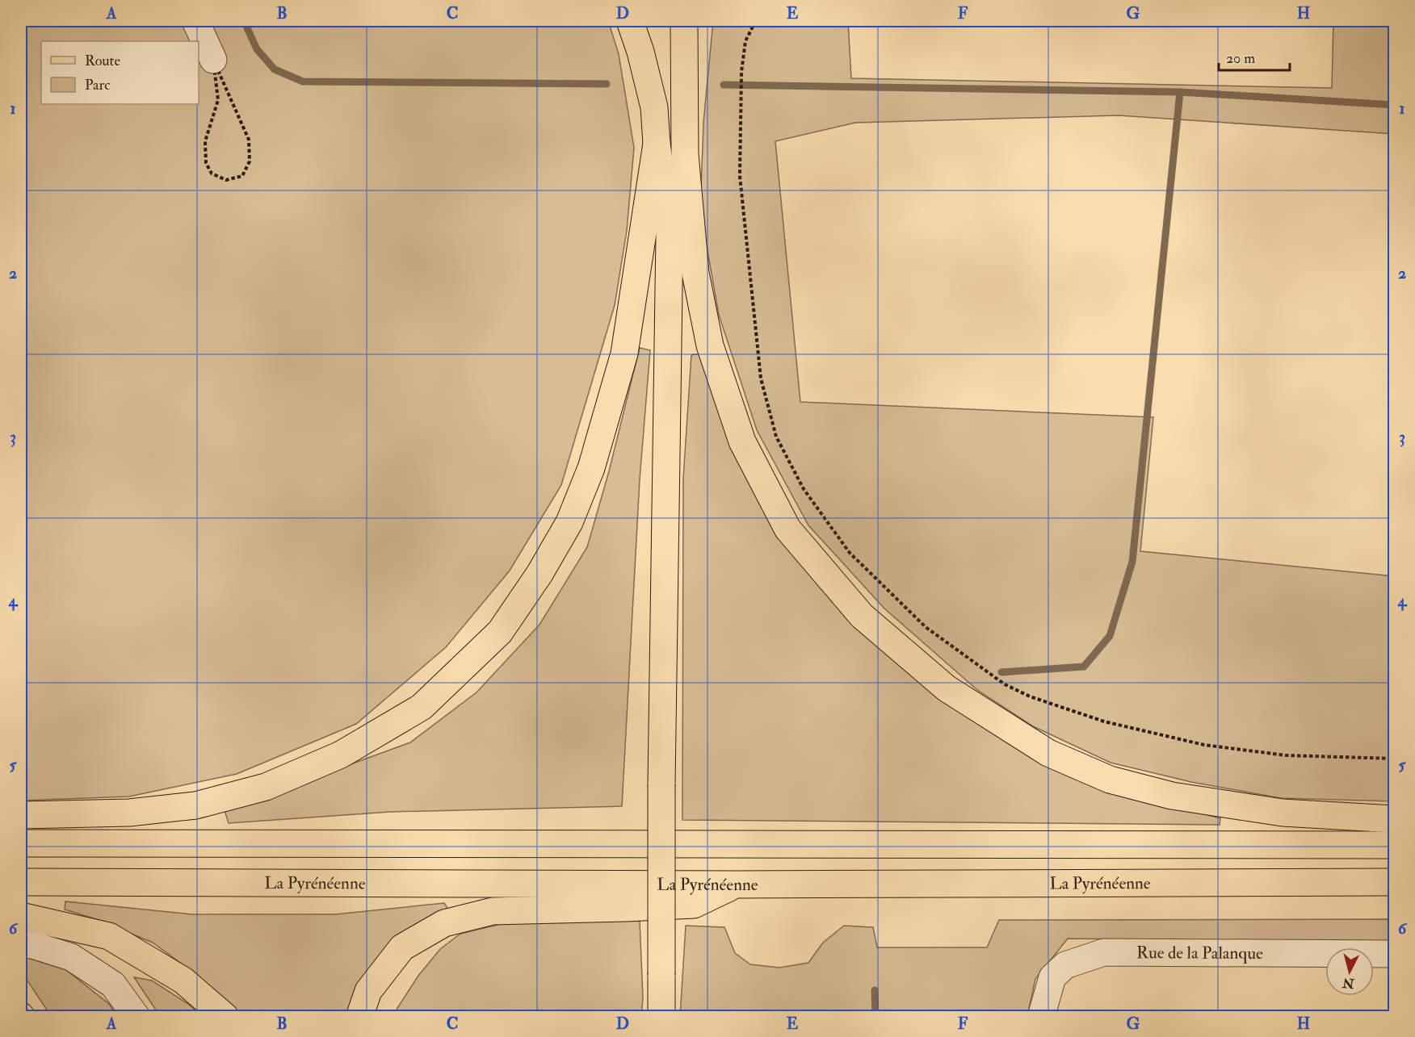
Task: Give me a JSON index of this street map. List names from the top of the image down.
{
  "streets": {
    "highway": ["La Pyrénéenne"],
    "street": ["Rue de la Palanque"]
  },
  "legend": ["Route", "Parc"],
  "scale_bar": "20 m",
  "north": "bottom",
  "grid": {
    "columns": [
      "A",
      "B",
      "C",
      "D",
      "E",
      "F",
      "G",
      "H"
    ],
    "rows": [
      "1",
      "2",
      "3",
      "4",
      "5",
      "6"
    ]
  }
}
